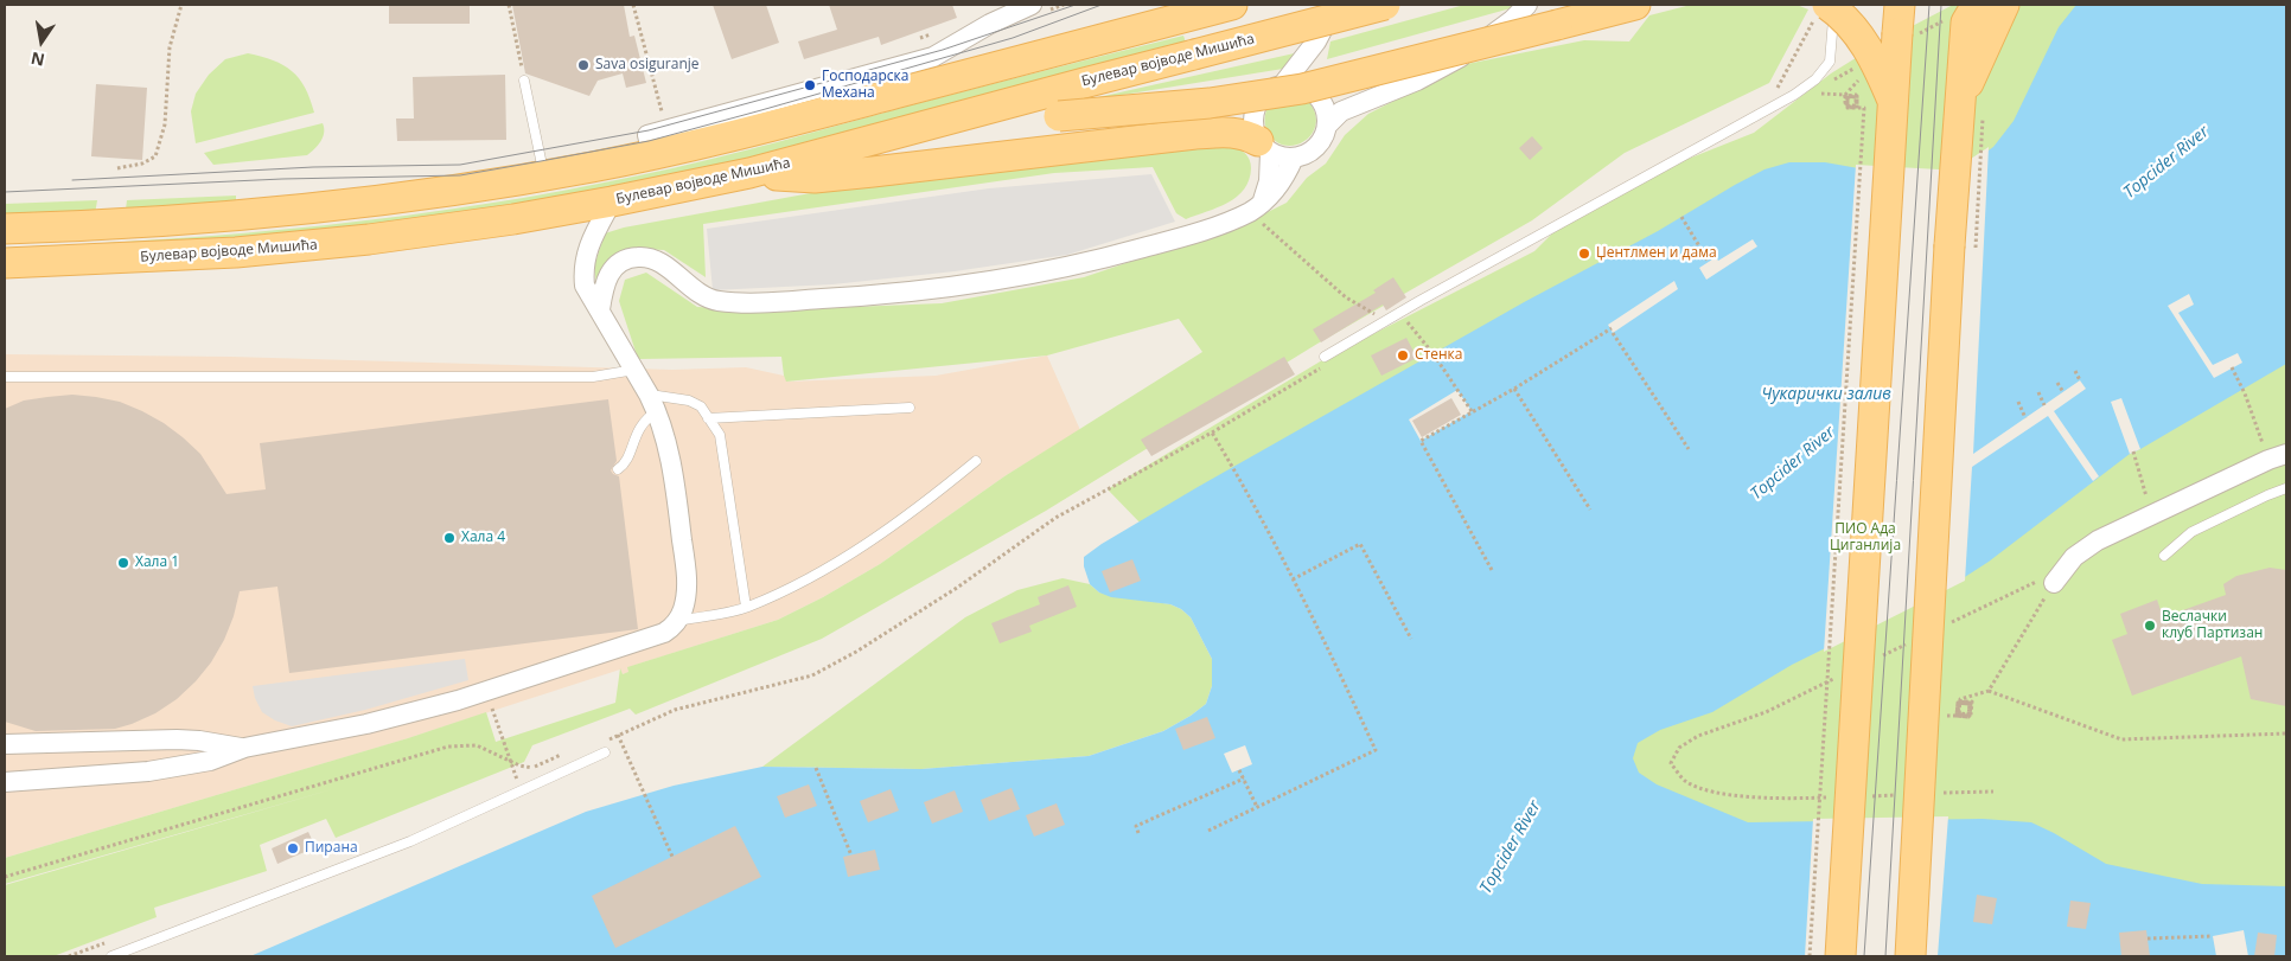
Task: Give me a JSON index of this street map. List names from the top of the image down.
{
  "streets": {
    "main road": ["Булевар војводе Мишића"]
  },
  "water": ["Topcider River", "Чукарички залив"],
  "parks": ["ПИО Ада Циганлија"],
  "places": [
    "Sava osiguranje",
    "Господарска Механа",
    "Џентлмен и дама",
    "Стенка",
    "Хала 4",
    "Хала 1",
    "Веслачки клуб Партизан",
    "Пирана"
  ],
  "north": "bottom"
}
